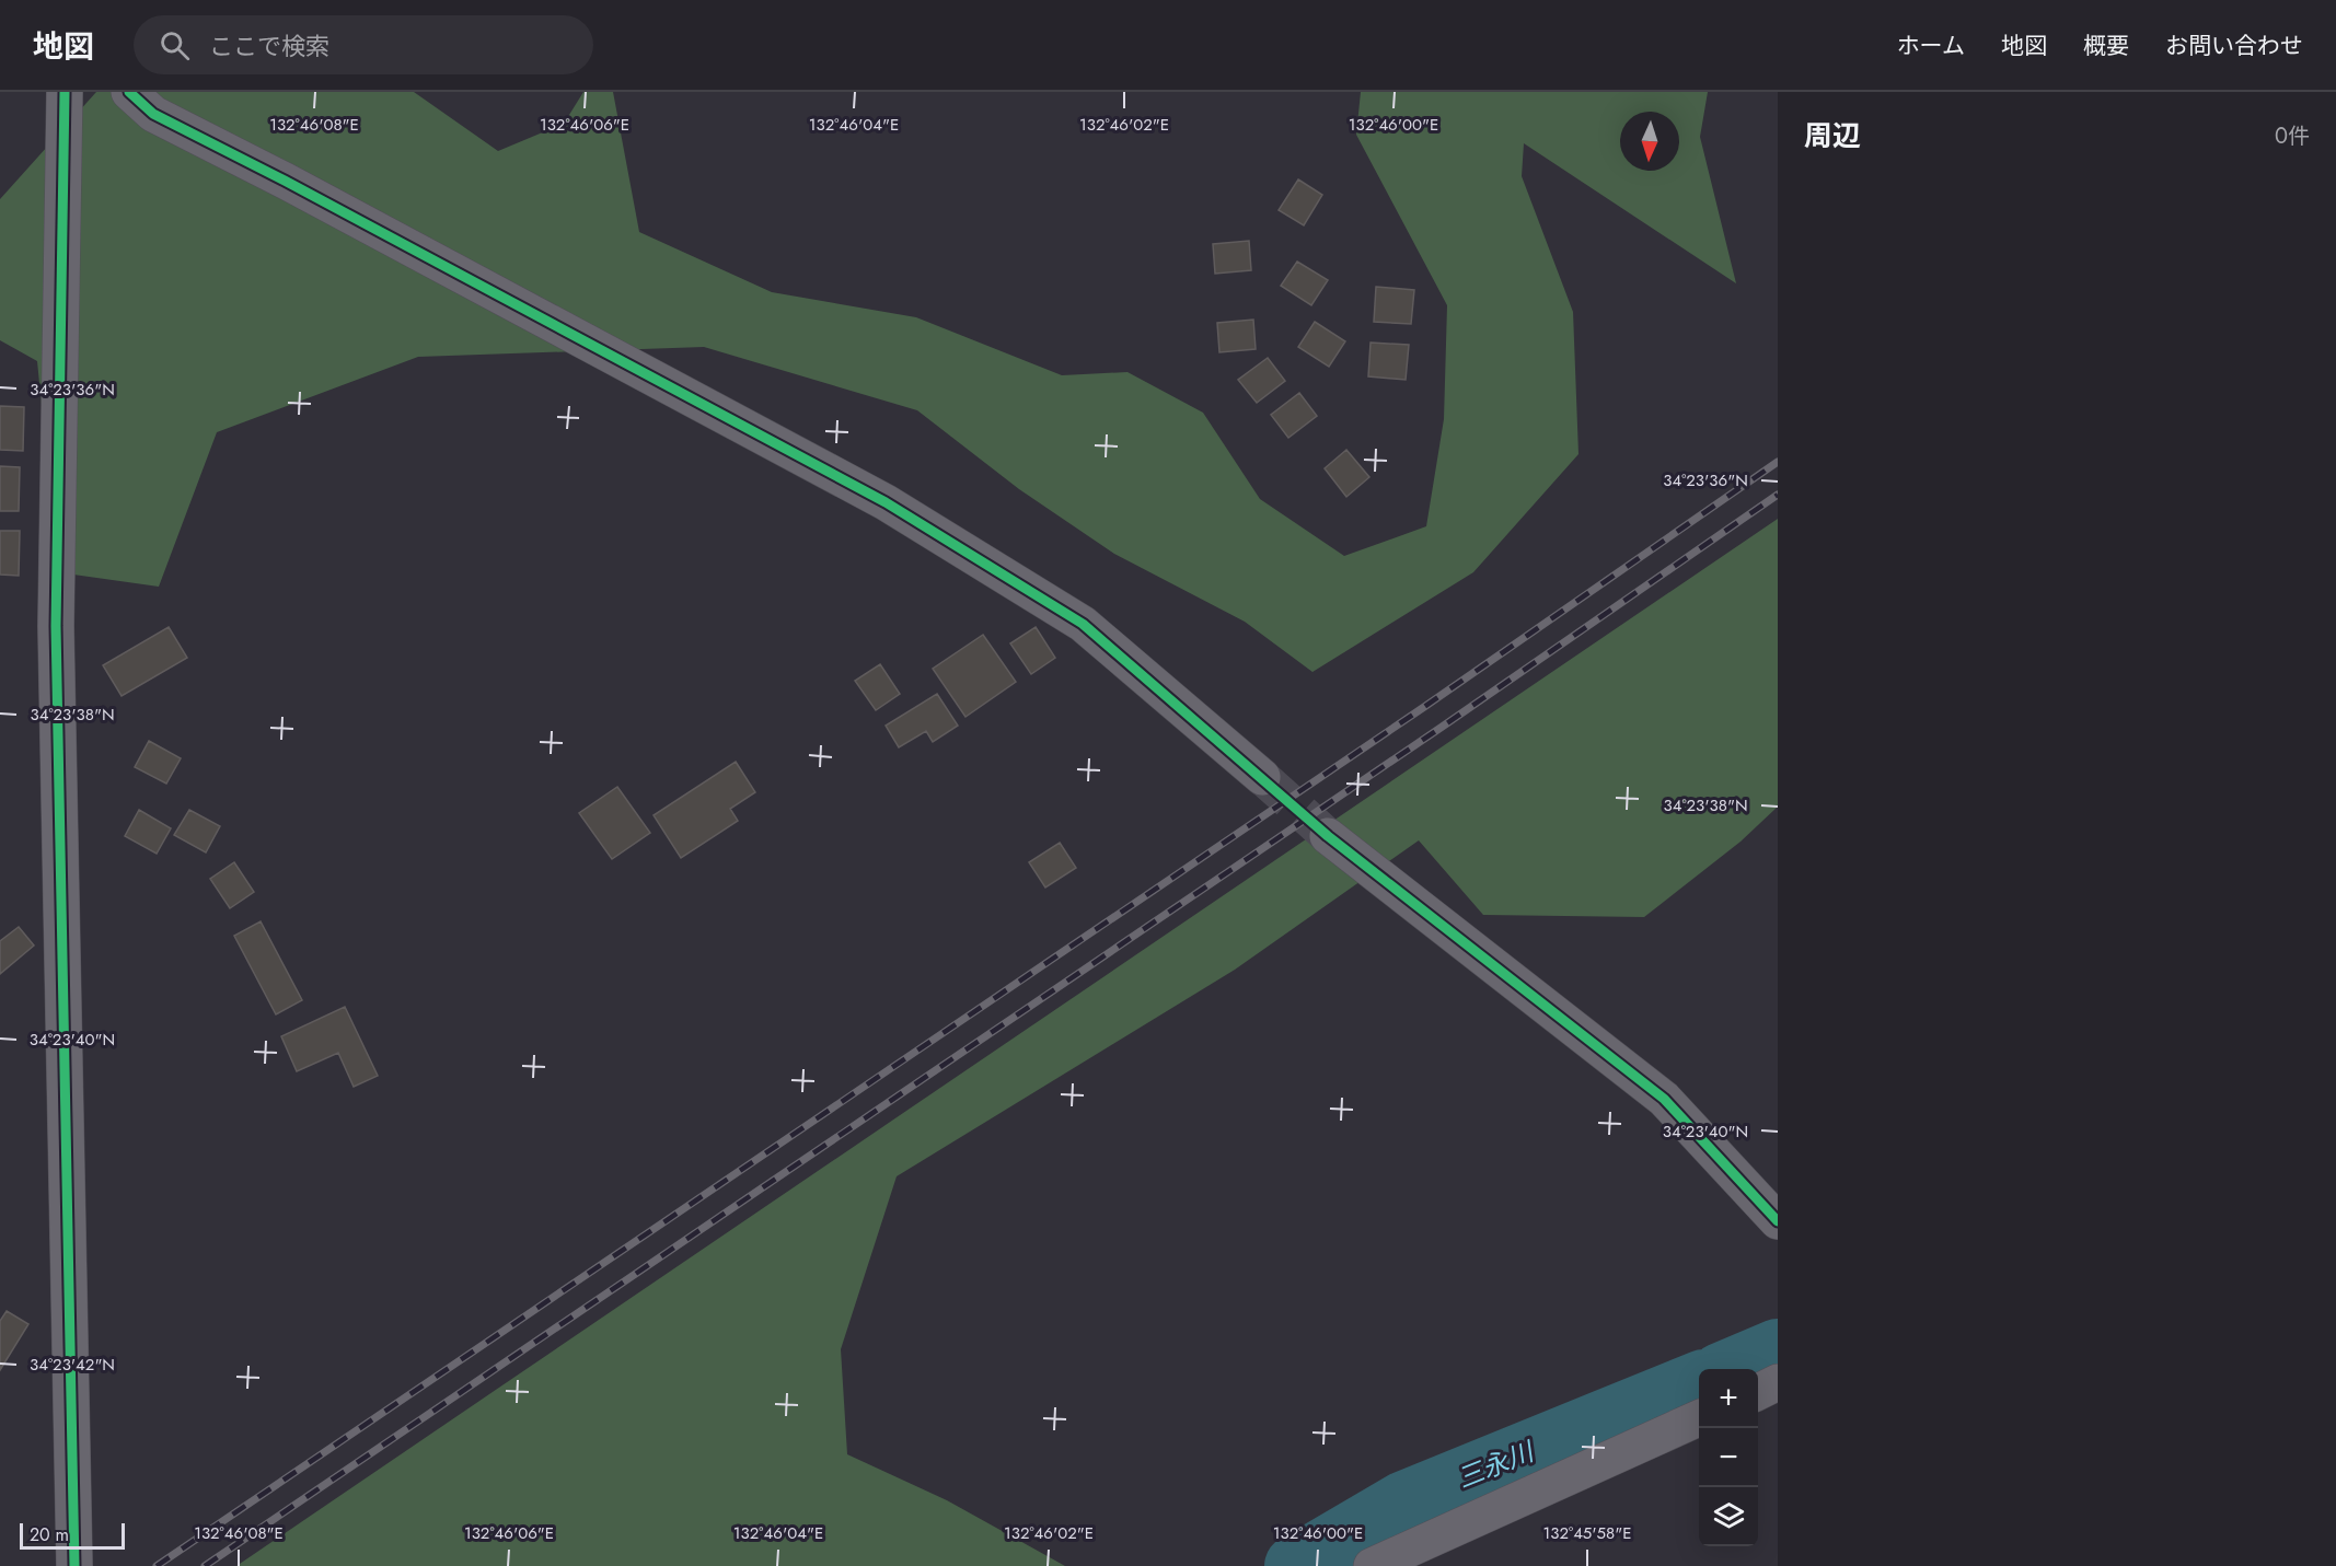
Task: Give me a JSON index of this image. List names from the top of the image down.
{
  "water": ["三永川"],
  "scale_bar": "20 m",
  "north": "bottom",
  "page": {
    "header": "地図",
    "search": "ここで検索",
    "nav": [
      "ホーム",
      "地図",
      "概要",
      "お問い合わせ"
    ],
    "heading": ["周辺", "0件"],
    "map_buttons": ["+", "−"],
    "scale": "20 m"
  },
  "coordinates": [
    "132°46'08\"E",
    "132°46'06\"E",
    "132°46'04\"E",
    "132°46'02\"E",
    "132°46'00\"E",
    "34°23'36\"N",
    "34°23'38\"N",
    "34°23'40\"N",
    "34°23'42\"N",
    "132°45'58\"E"
  ]
}
